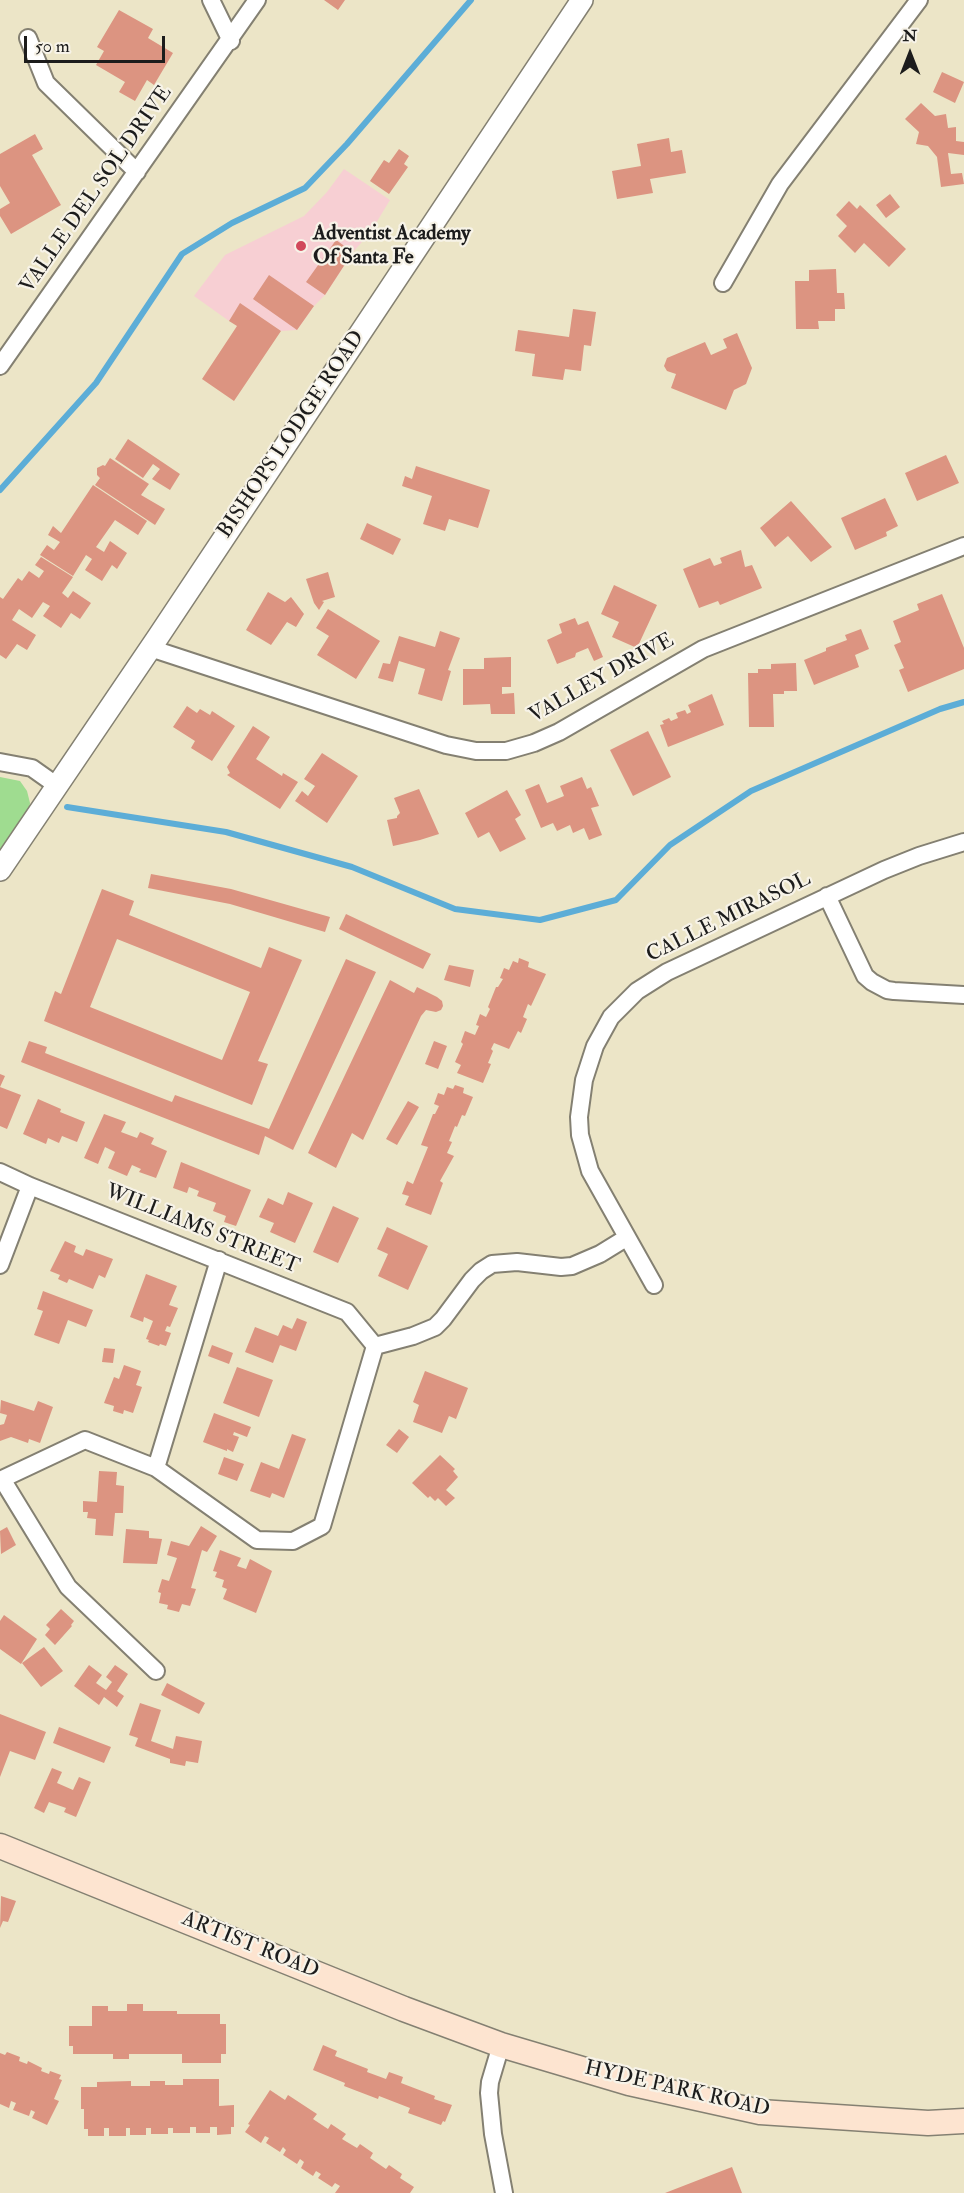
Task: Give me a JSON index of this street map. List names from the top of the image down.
{
  "streets": {
    "main road": ["ARTIST ROAD", "HYDE PARK ROAD"],
    "street": [
      "VALLE DEL SOL DRIVE",
      "BISHOPS LODGE ROAD",
      "VALLEY DRIVE",
      "CALLE MIRASOL",
      "WILLIAMS STREET"
    ]
  },
  "crossings": [
    ["BISHOPS LODGE ROAD", "VALLEY DRIVE"],
    ["ARTIST ROAD", "HYDE PARK ROAD"]
  ],
  "places": ["Adventist Academy Of Santa Fe"],
  "scale_bar": "50 m",
  "north": "top"
}
